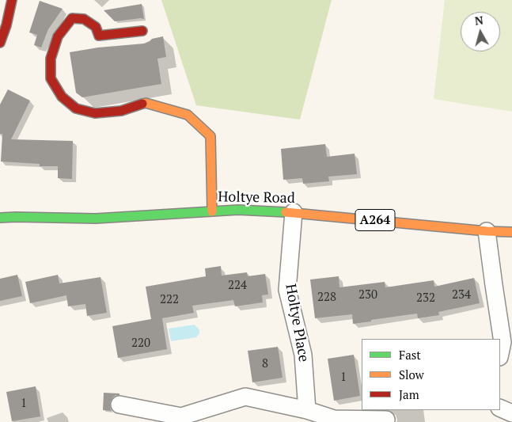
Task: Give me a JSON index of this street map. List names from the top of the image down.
{
  "streets": {
    "main road": ["Holtye Road", "A264"],
    "street": ["Holtye Place"]
  },
  "crossings": [
    ["Holtye Road", "Holtye Place"]
  ],
  "house_numbers": [
    "224",
    "230",
    "234",
    "228",
    "232",
    "222",
    "220",
    "8",
    "1",
    "1"
  ],
  "legend": ["Fast", "Slow", "Jam"],
  "north": "top"
}
